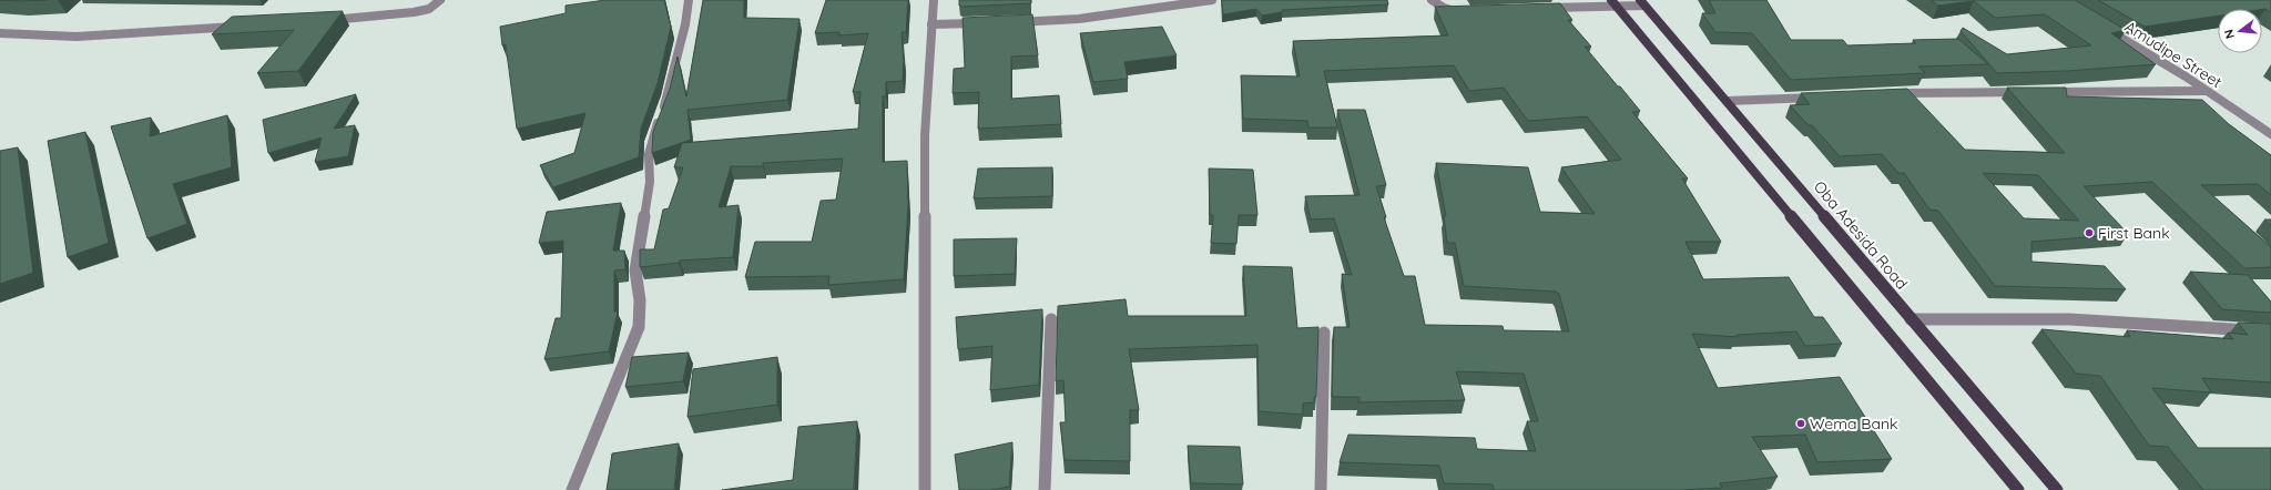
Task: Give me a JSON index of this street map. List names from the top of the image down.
{
  "streets": {
    "main road": ["Oba Adesida Road"],
    "street": ["Amudipe Street"]
  },
  "places": ["First Bank", "Wema Bank"],
  "north": "left"
}
